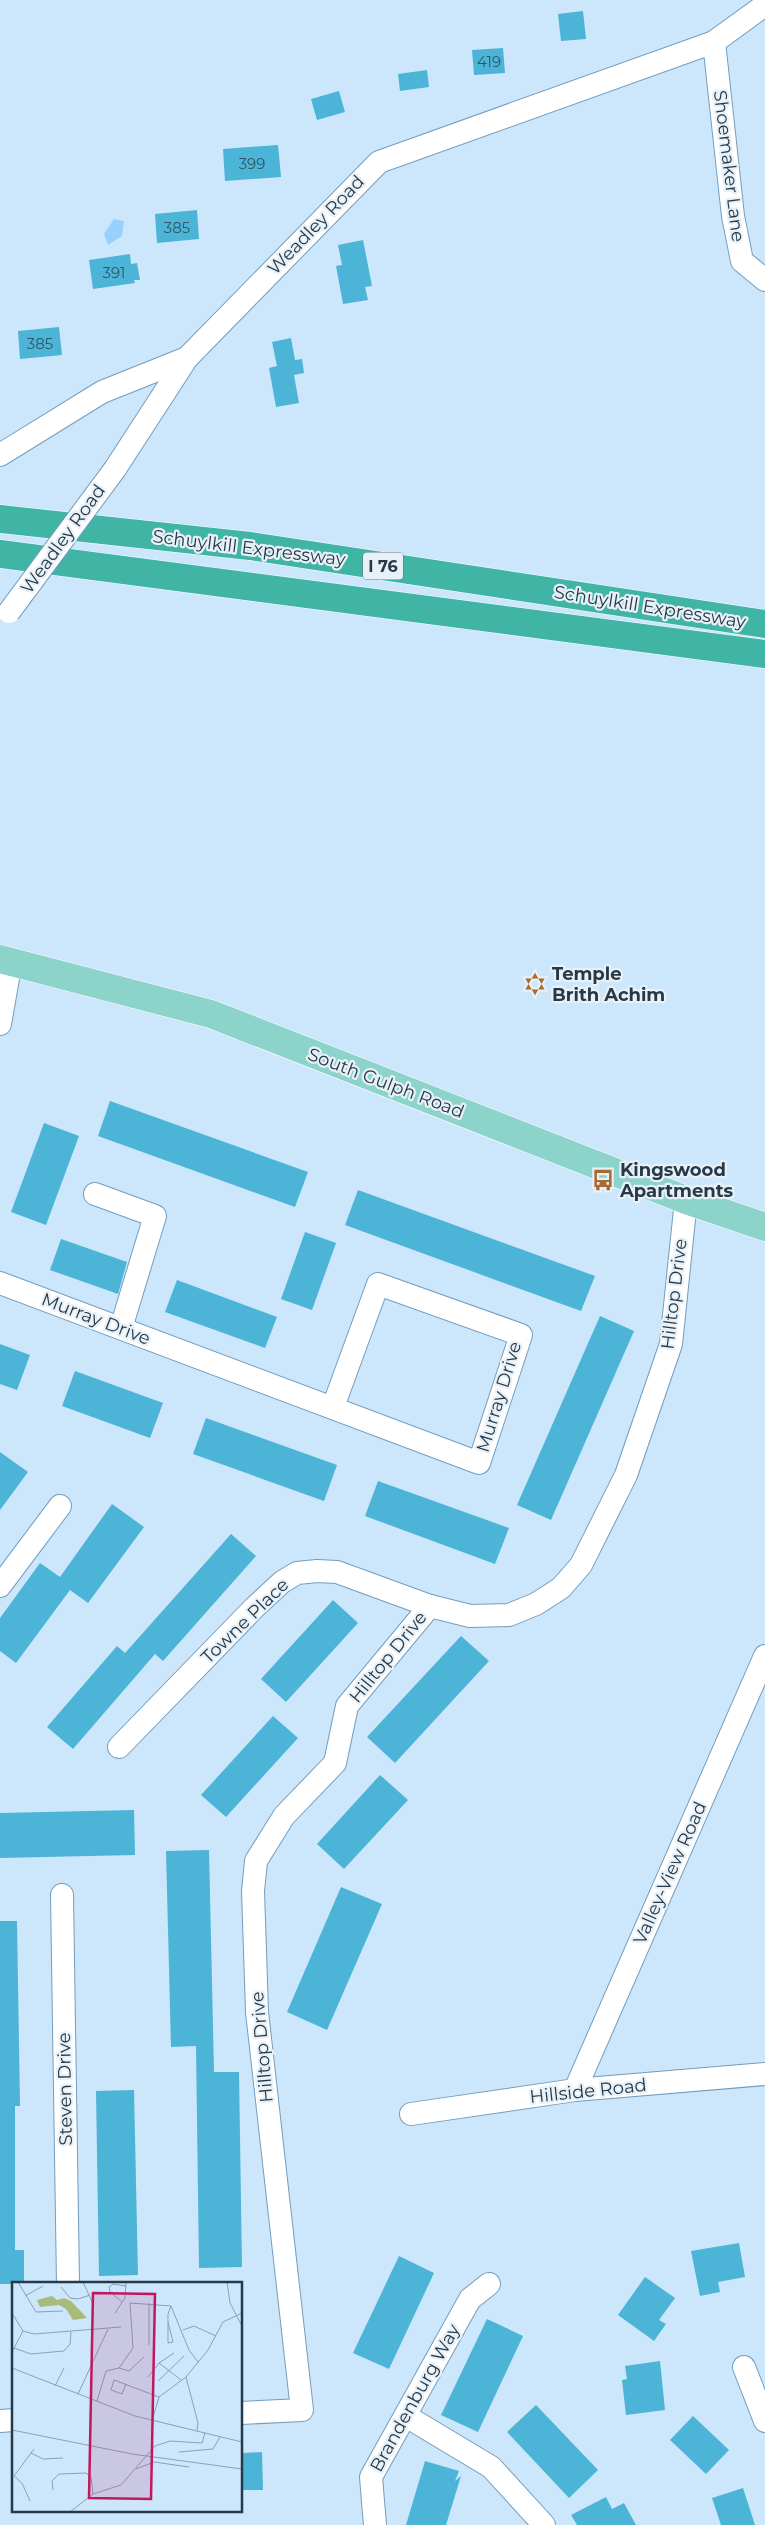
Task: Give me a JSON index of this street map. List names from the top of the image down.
{
  "streets": {
    "highway": ["Schuylkill Expressway", "I 76"],
    "main road": ["South Gulph Road"],
    "street": [
      "Shoemaker Lane",
      "Weadley Road",
      "Hilltop Drive",
      "Murray Drive",
      "Towne Place",
      "Valley-View Road",
      "Steven Drive",
      "Hillside Road",
      "Brandenburg Way"
    ]
  },
  "crossings": [
    ["Shoemaker Lane", "Weadley Road"],
    ["South Gulph Road", "Hilltop Drive"],
    ["Hilltop Drive", "Towne Place"],
    ["Valley-View Road", "Hillside Road"]
  ],
  "places": {
    "synagogue": ["Temple Brith Achim"],
    "bus stop": ["Kingswood Apartments"]
  },
  "house_numbers": [
    "419",
    "399",
    "385",
    "391",
    "385"
  ]
}
